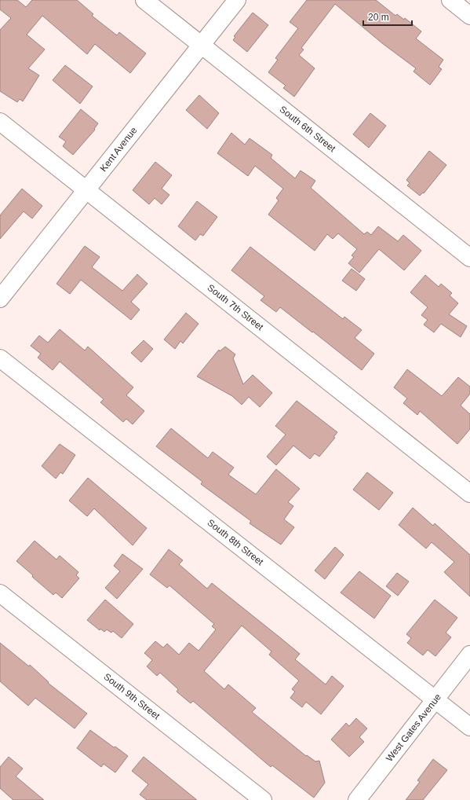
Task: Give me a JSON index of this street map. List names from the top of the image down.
{
  "streets": {
    "street": [
      "South 6th Street",
      "Kent Avenue",
      "South 7th Street",
      "South 8th Street",
      "South 9th Street",
      "West Gates Avenue"
    ]
  },
  "crossings": [
    ["South 6th Street", "Kent Avenue"],
    ["Kent Avenue", "South 7th Street"],
    ["South 8th Street", "West Gates Avenue"]
  ],
  "scale_bar": "20 m"
}
